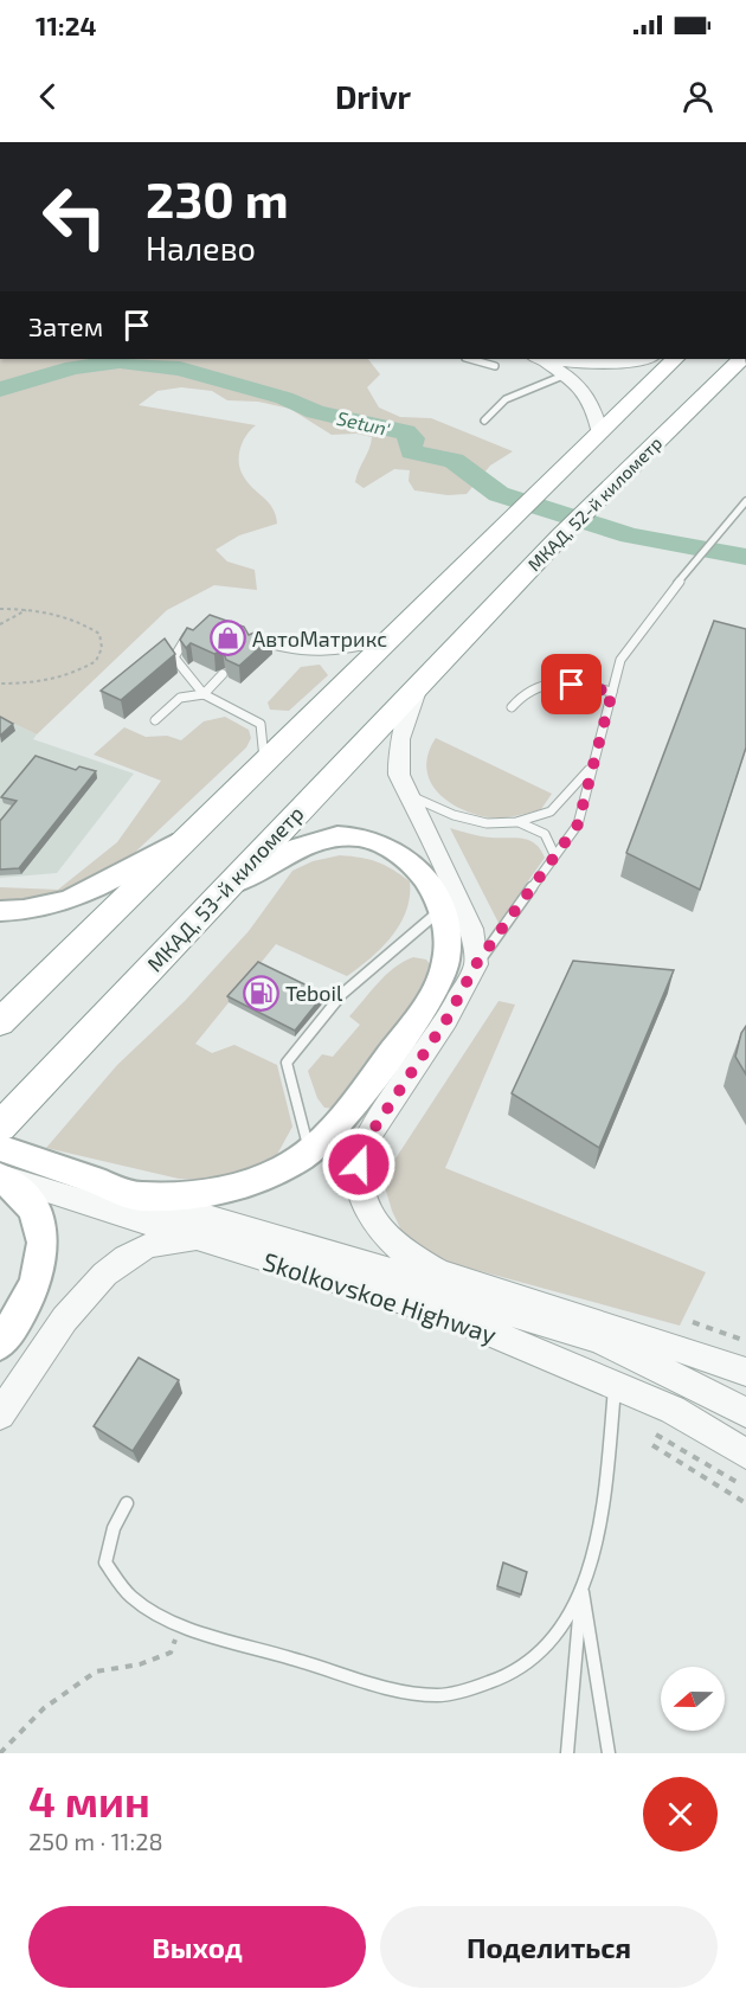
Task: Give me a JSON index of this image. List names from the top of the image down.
{
  "streets": {
    "highway": ["МКАД, 52-й километр", "МКАД, 53-й километр"],
    "main road": ["Skolkovskoe Highway"]
  },
  "crossings": [
    ["МКАД, 52-й километр", "МКАД, 53-й километр"]
  ],
  "water": ["Setun'"],
  "places": {
    "shop": ["АвтоМатрикс"],
    "fuel station": ["Teboil"]
  },
  "north": "left",
  "page": {
    "status": "11:24",
    "header": "Drivr",
    "turn": ["230 m", "Налево"],
    "then": "Затем",
    "heading": ["4 мин", "250 m · 11:28"],
    "buttons": ["Выход", "Поделиться"]
  }
}
